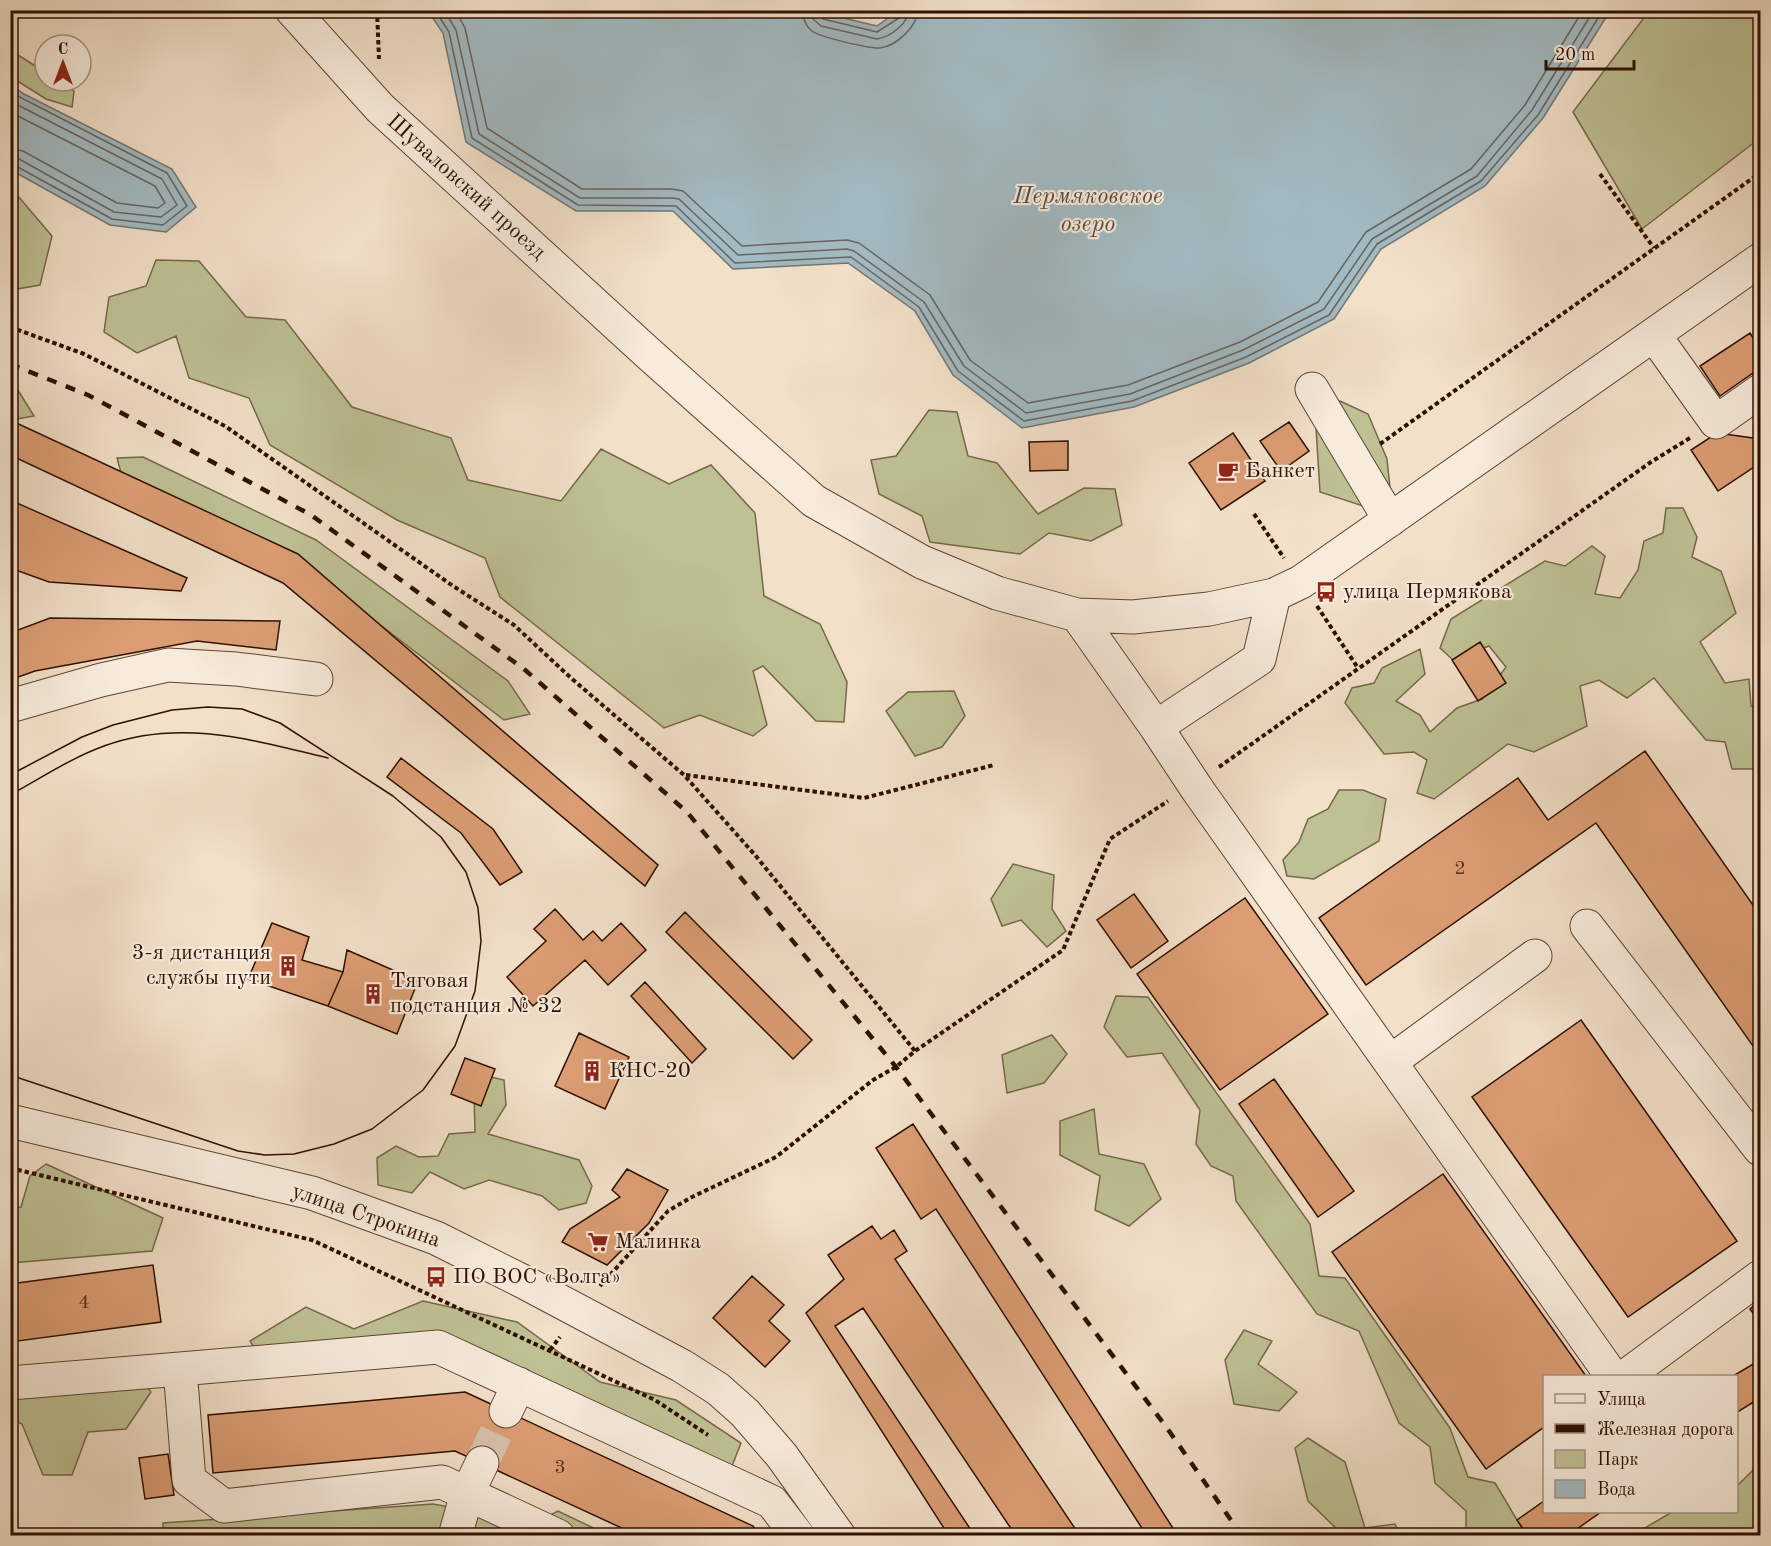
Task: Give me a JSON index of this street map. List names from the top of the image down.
{
  "streets": {
    "street": ["Шуваловский проезд", "улица Строкина"]
  },
  "water": ["Пермяковское озеро"],
  "places": {
    "cafe": ["Банкет"],
    "bus stop": ["улица Пермякова", "ПО ВОС «Волга»"],
    "building": ["3-я дистанция службы пути", "Тяговая подстанция № 32", "КНС-20"],
    "supermarket": ["Малинка"]
  },
  "house_numbers": ["2", "4", "3"],
  "legend": [
    "Улица",
    "Железная дорога",
    "Парк",
    "Вода"
  ],
  "scale_bar": "20 m",
  "north": "top"
}
